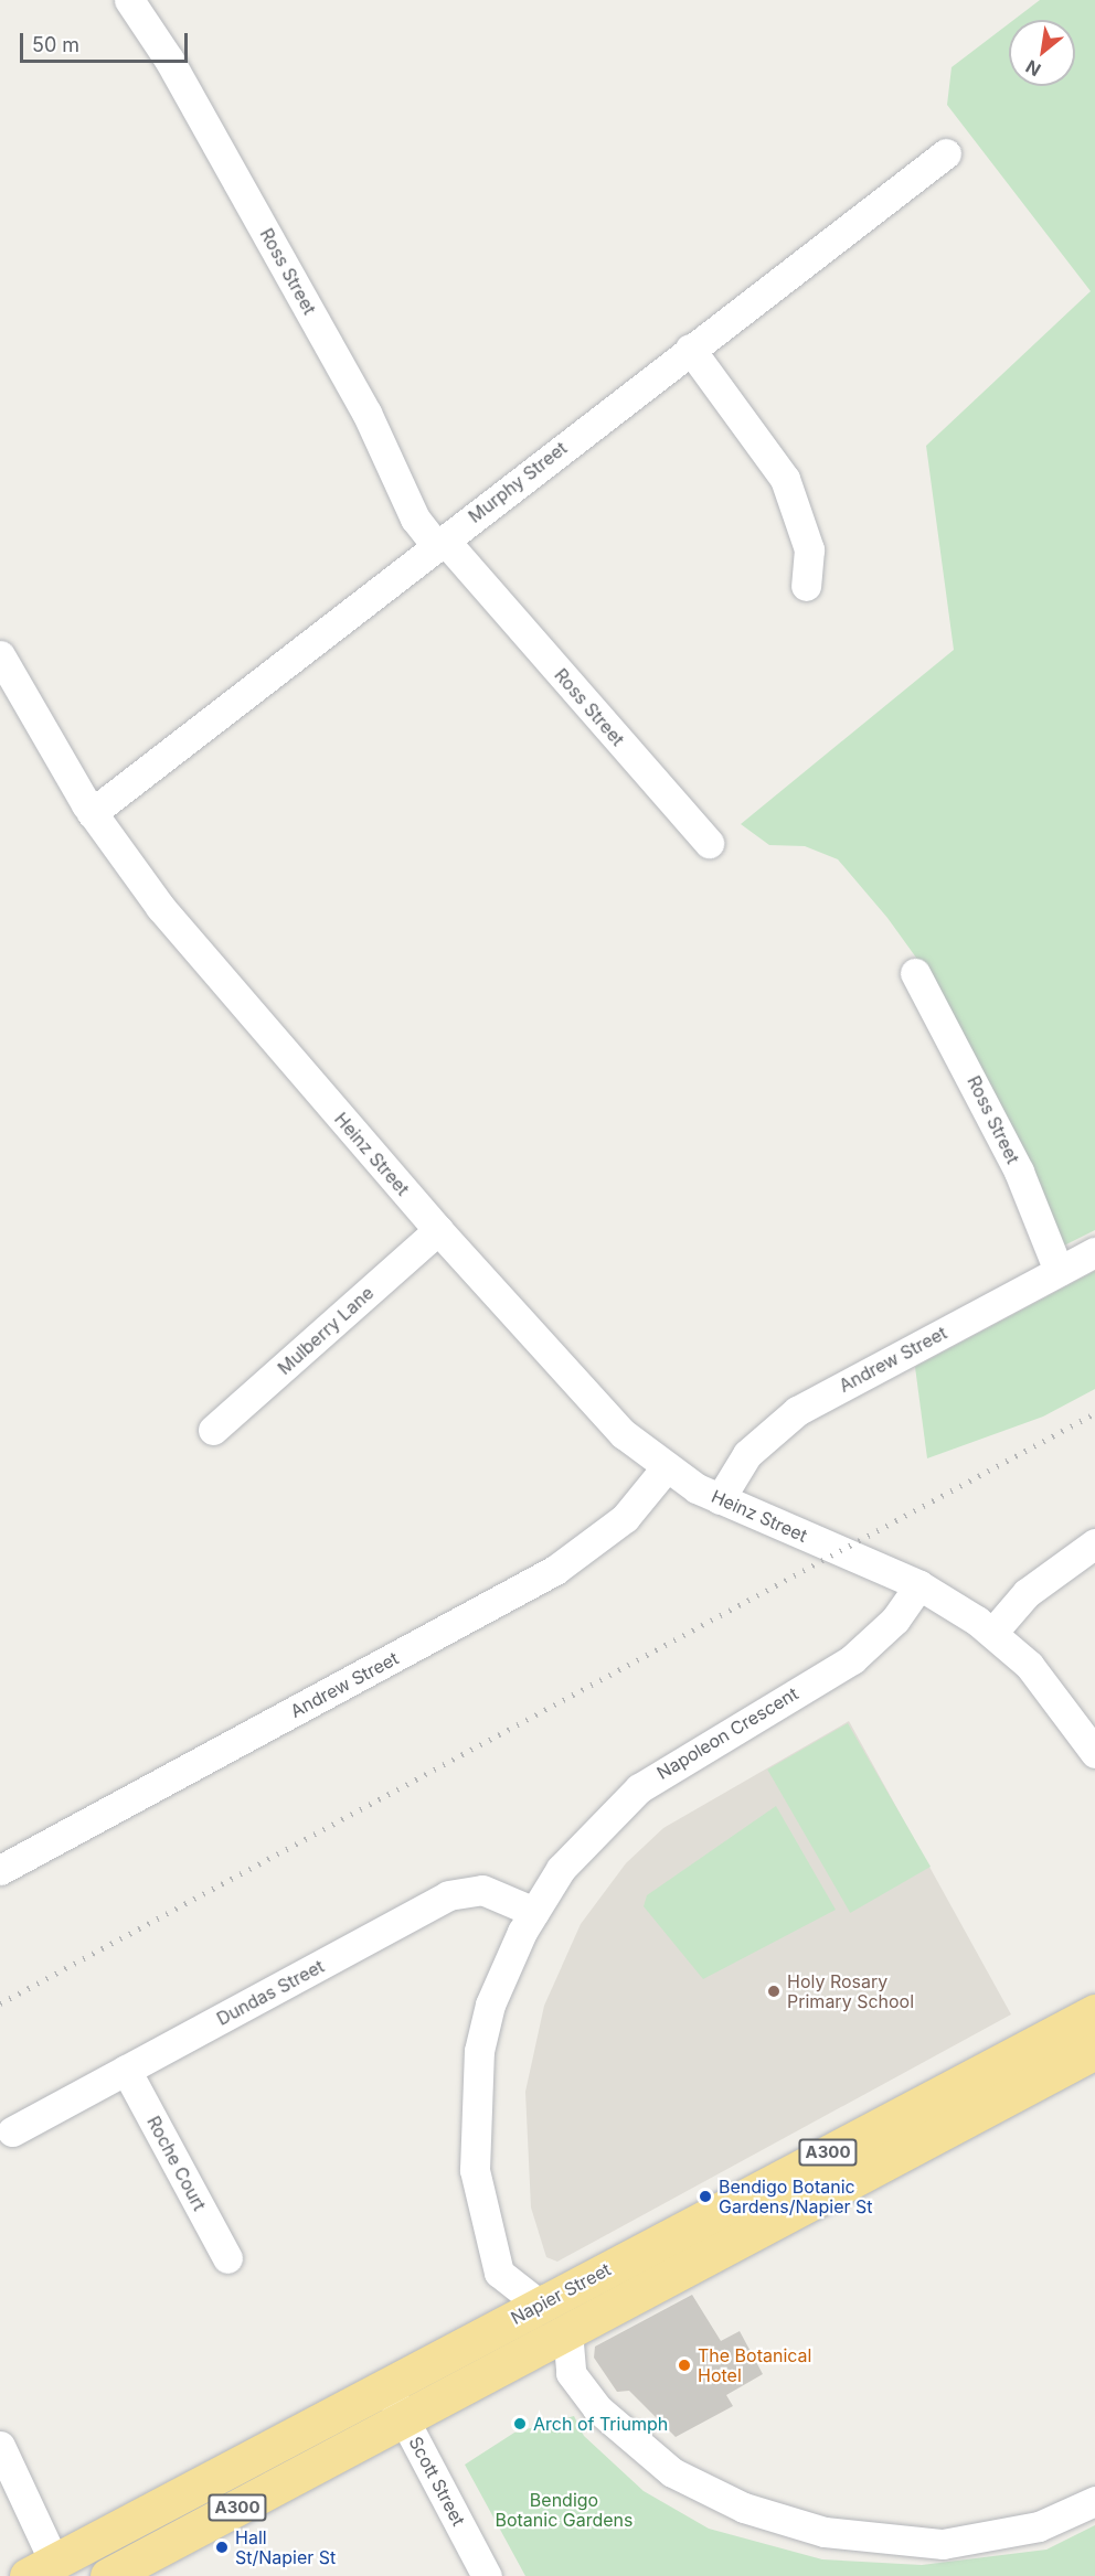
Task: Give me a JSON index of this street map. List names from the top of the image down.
{
  "streets": {
    "highway": ["A300", "Napier Street"],
    "street": [
      "Ross Street",
      "Murphy Street",
      "Heinz Street",
      "Mulberry Lane",
      "Andrew Street",
      "Napoleon Crescent",
      "Dundas Street",
      "Roche Court",
      "Scott Street"
    ]
  },
  "crossings": [
    ["Ross Street", "Murphy Street"],
    ["Ross Street", "Andrew Street"],
    ["Murphy Street", "Heinz Street"],
    ["Heinz Street", "Mulberry Lane"],
    ["Heinz Street", "Andrew Street"],
    ["Heinz Street", "Napoleon Crescent"],
    ["Napoleon Crescent", "Dundas Street"],
    ["Napoleon Crescent", "Napier Street"],
    ["Dundas Street", "Roche Court"],
    ["Napier Street", "Scott Street"]
  ],
  "parks": ["Bendigo Botanic Gardens"],
  "places": [
    "Holy Rosary Primary School",
    "Bendigo Botanic Gardens/Napier St",
    "The Botanical Hotel",
    "Arch of Triumph",
    "Hall St/Napier St"
  ],
  "scale_bar": "50 m",
  "north": "bottom left"
}
